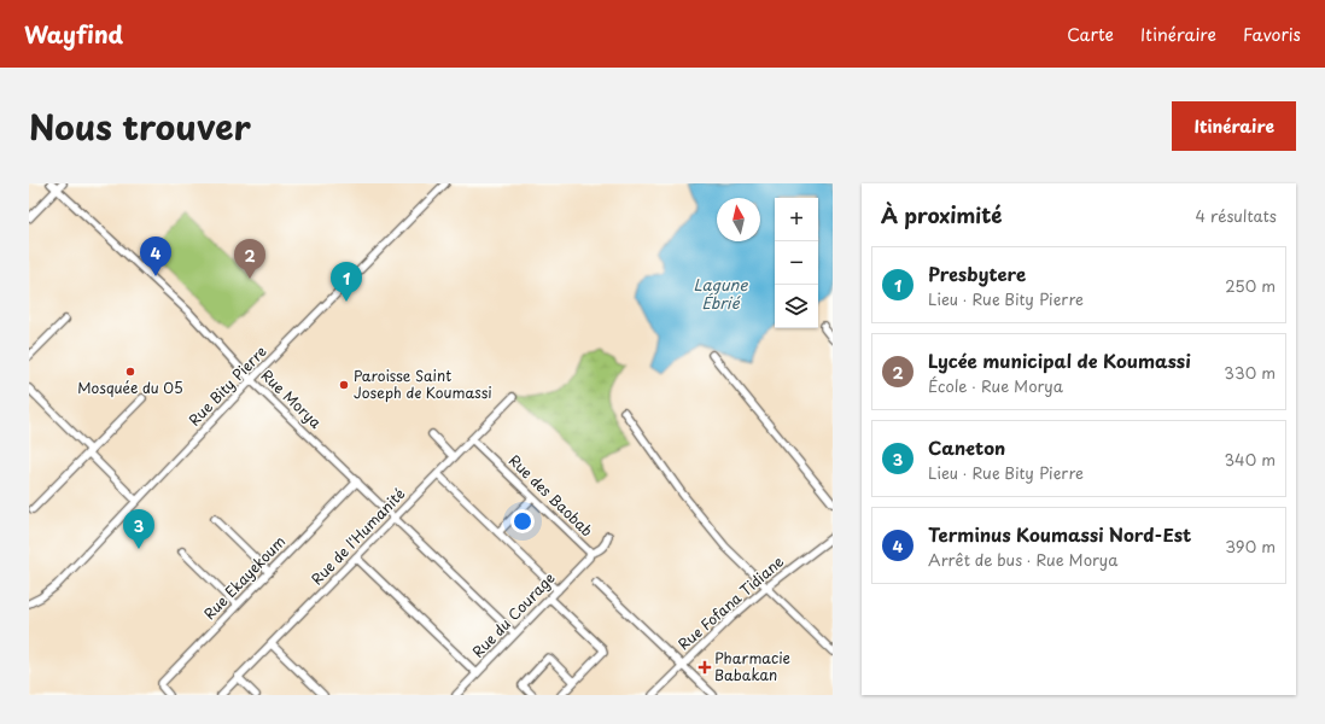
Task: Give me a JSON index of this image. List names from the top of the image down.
{
  "streets": {
    "street": [
      "Rue Bity Pierre",
      "Rue Morya",
      "Rue des Baobab",
      "Rue de l'Humanité",
      "Rue Ekayekoum",
      "Rue Fofana Tidiane",
      "Rue du Courage"
    ]
  },
  "crossings": [
    ["Rue Bity Pierre", "Rue Morya"],
    ["Rue Morya", "Rue de l'Humanité"],
    ["Rue Morya", "Rue Ekayekoum"],
    ["Rue Morya", "Rue du Courage"],
    ["Rue des Baobab", "Rue de l'Humanité"],
    ["Rue des Baobab", "Rue du Courage"]
  ],
  "water": ["Lagune Ébrié"],
  "places": {
    "other": ["Mosquée du 05", "Paroisse Saint Joseph de Koumassi"],
    "health": ["Pharmacie Babakan"]
  },
  "north": "top",
  "page": {
    "header": "Wayfind",
    "nav": ["Carte", "Itinéraire", "Favoris"],
    "title": "Nous trouver",
    "buttons": "Itinéraire",
    "heading": ["À proximité", "4 résultats"],
    "map_buttons": ["+", "−"],
    "pins": [
      "4",
      "2",
      "1",
      "3"
    ],
    "list": [
      {
        "mark": "1",
        "name": "Presbytere",
        "note": "Lieu · Rue Bity Pierre",
        "value": "250 m"
      },
      {
        "mark": "2",
        "name": "Lycée municipal de Koumassi",
        "note": "École · Rue Morya",
        "value": "330 m"
      },
      {
        "mark": "3",
        "name": "Caneton",
        "note": "Lieu · Rue Bity Pierre",
        "value": "340 m"
      },
      {
        "mark": "4",
        "name": "Terminus Koumassi Nord-Est",
        "note": "Arrêt de bus · Rue Morya",
        "value": "390 m"
      }
    ]
  }
}
